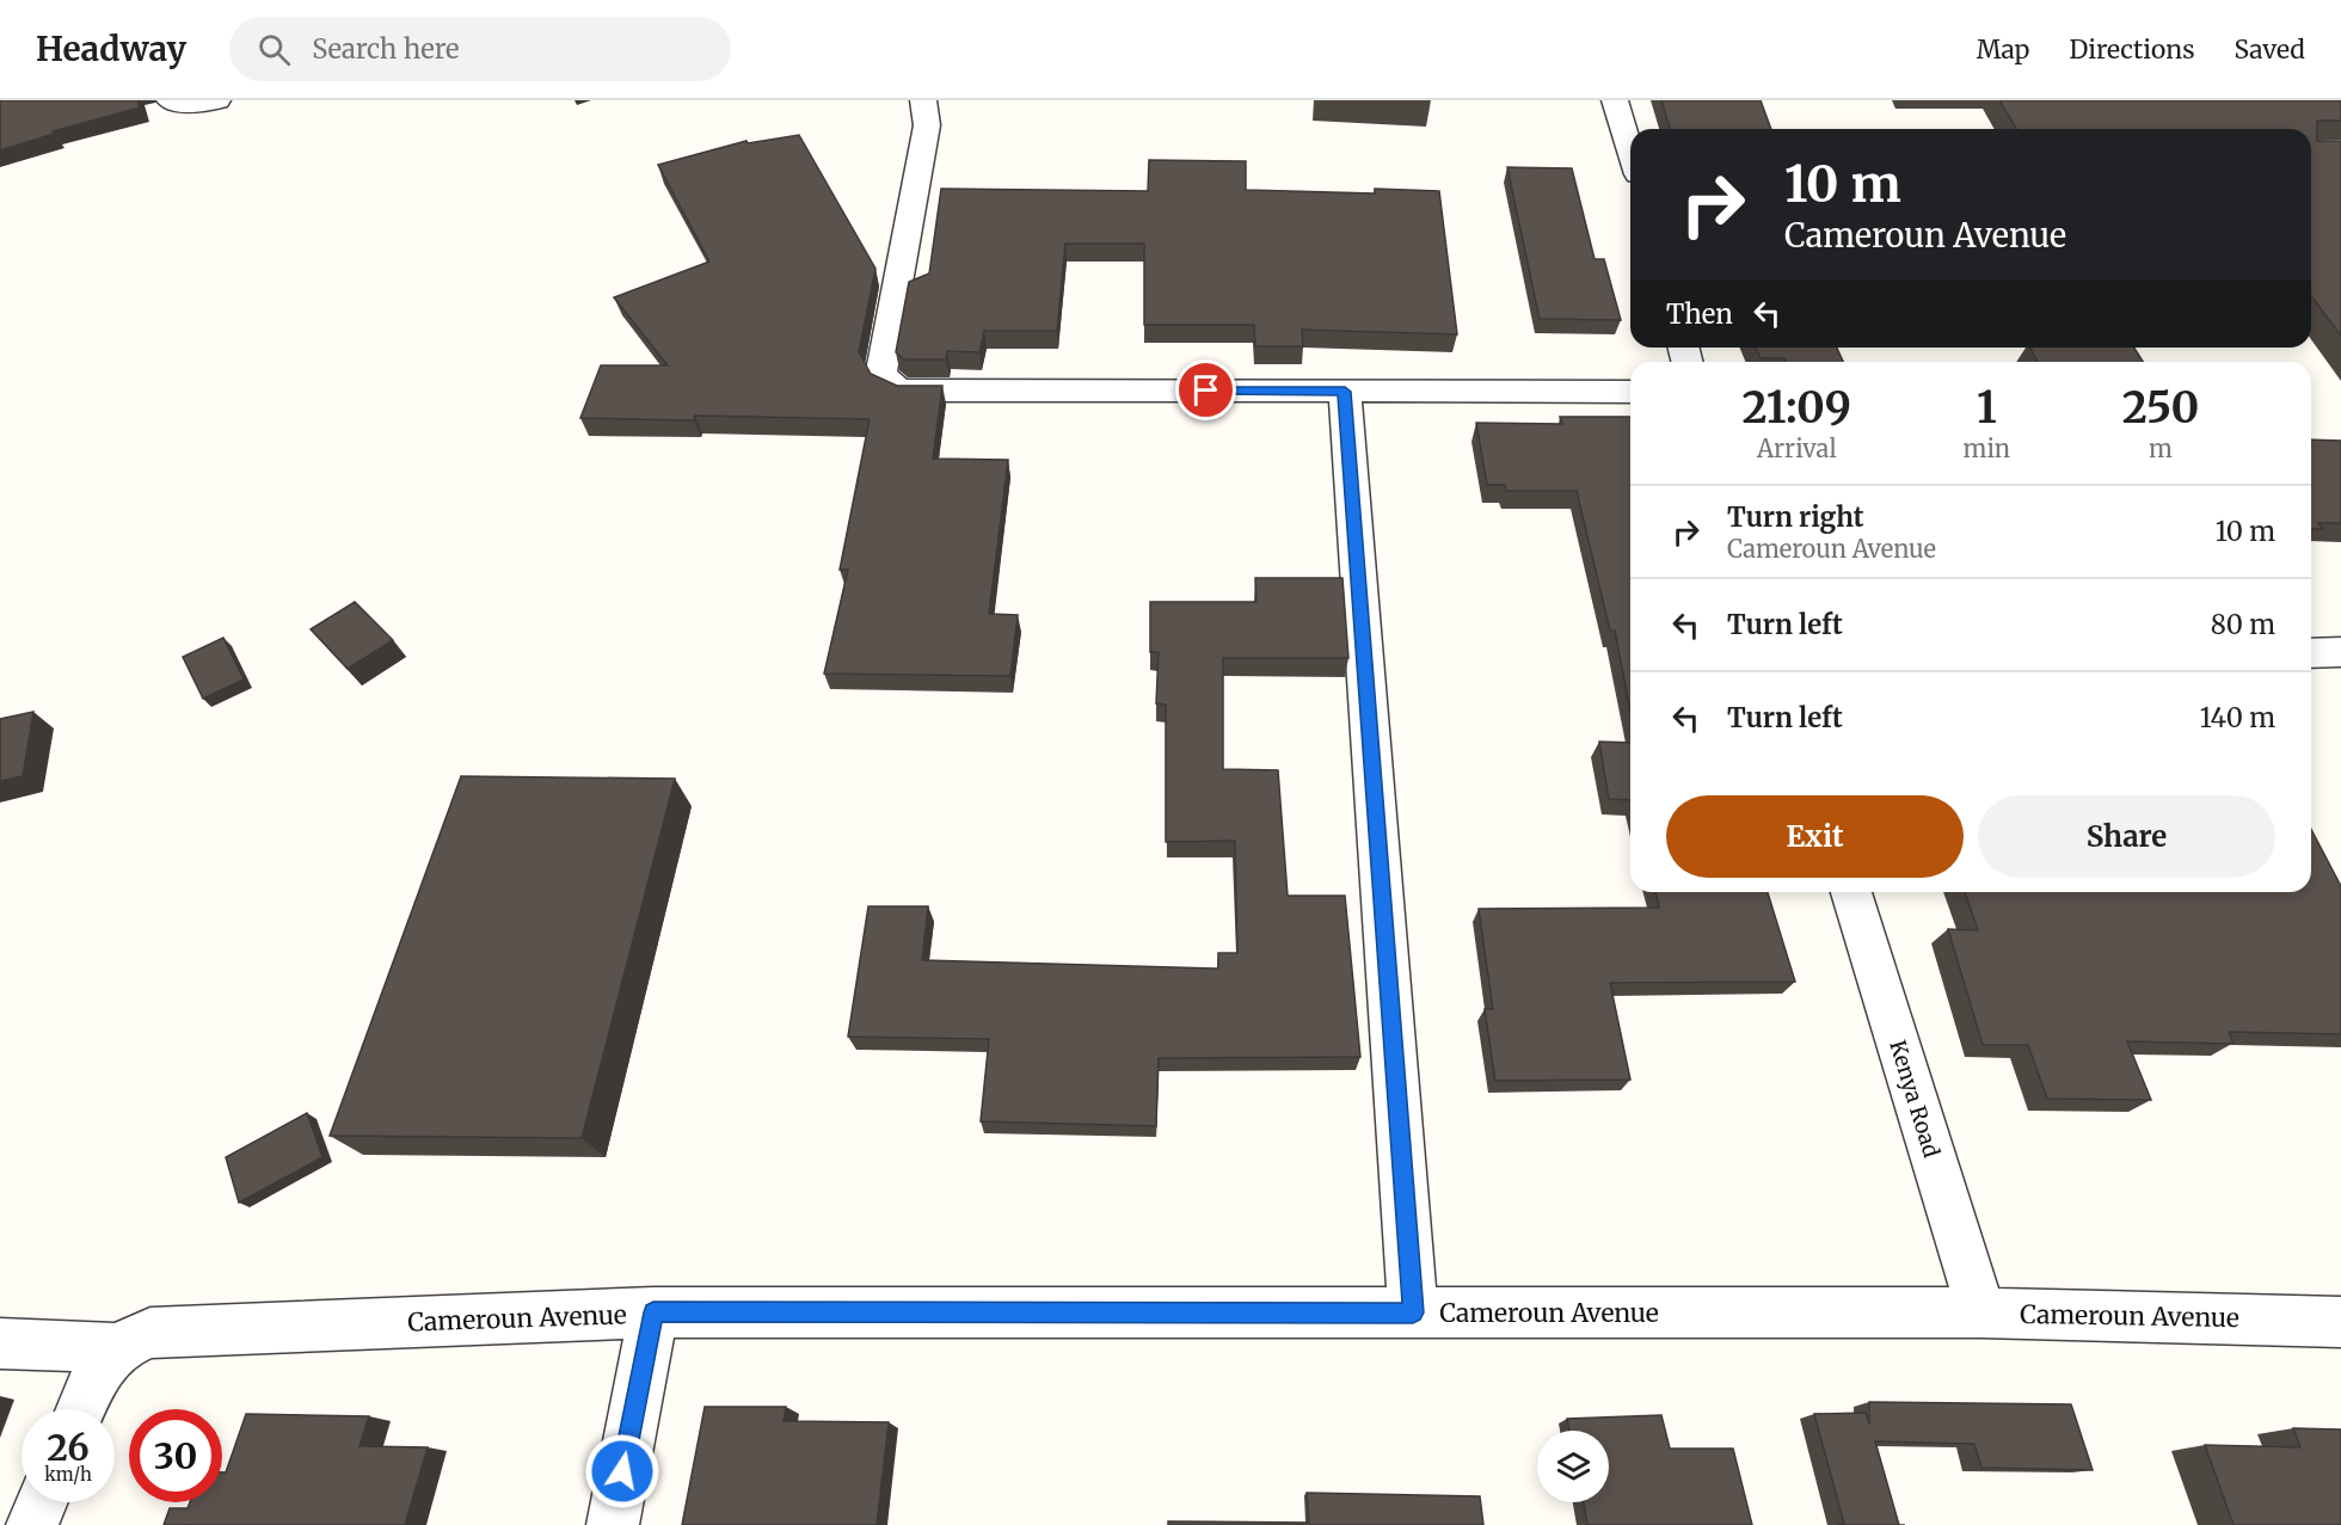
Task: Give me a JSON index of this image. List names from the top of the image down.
{
  "streets": {
    "street": ["Kenya Road", "Cameroun Avenue"]
  },
  "crossings": [
    ["Kenya Road", "Cameroun Avenue"]
  ],
  "page": {
    "header": "Headway",
    "search": "Search here",
    "nav": ["Map", "Directions", "Saved"],
    "turn": ["10 m", "Cameroun Avenue"],
    "then": "Then",
    "eta": [
      "21:09",
      "Arrival",
      "1",
      "min",
      "250",
      "m"
    ],
    "list": [
      {
        "name": "Turn right",
        "note": "Cameroun Avenue",
        "value": "10 m"
      },
      {
        "name": "Turn left",
        "value": "80 m"
      },
      {
        "name": "Turn left",
        "value": "140 m"
      }
    ],
    "buttons": ["Exit", "Share"],
    "speed": "26 km/h",
    "limit": "30"
  }
}
